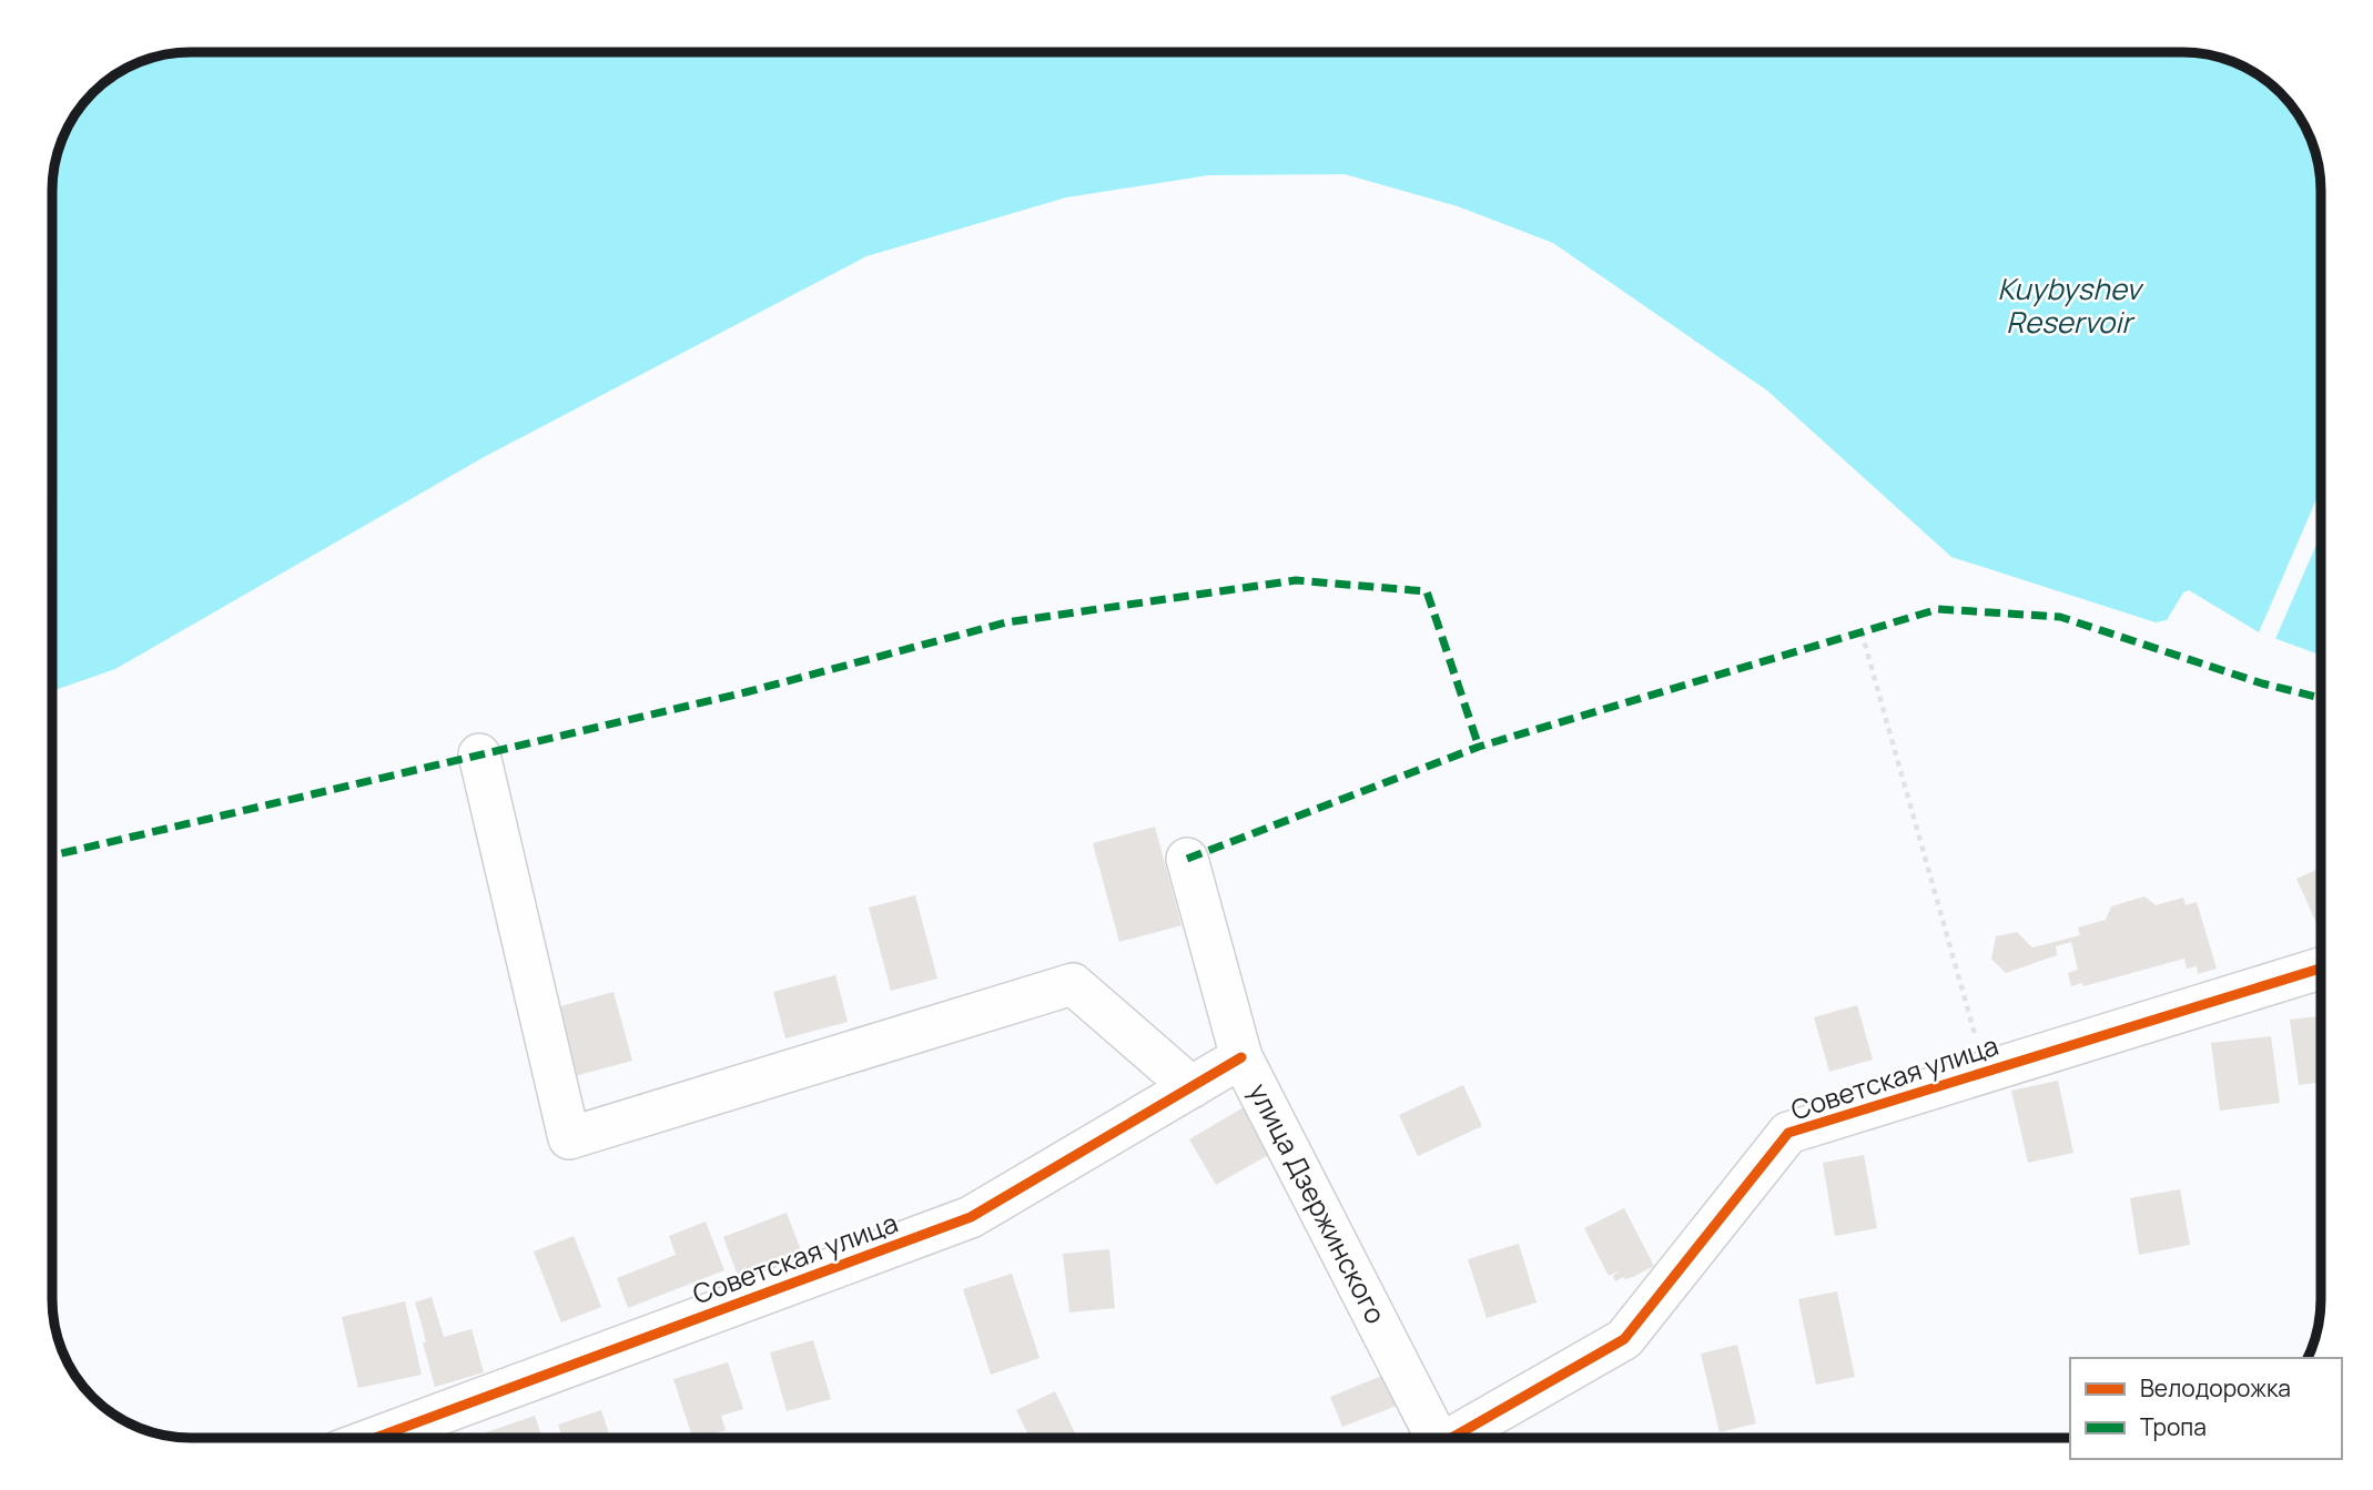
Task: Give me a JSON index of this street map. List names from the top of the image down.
{
  "streets": {
    "street": ["Советская улица", "улица Дзержинского"]
  },
  "crossings": [
    ["Советская улица", "улица Дзержинского"]
  ],
  "water": ["Kuybyshev Reservoir"],
  "legend": ["Велодорожка", "Тропа"]
}
